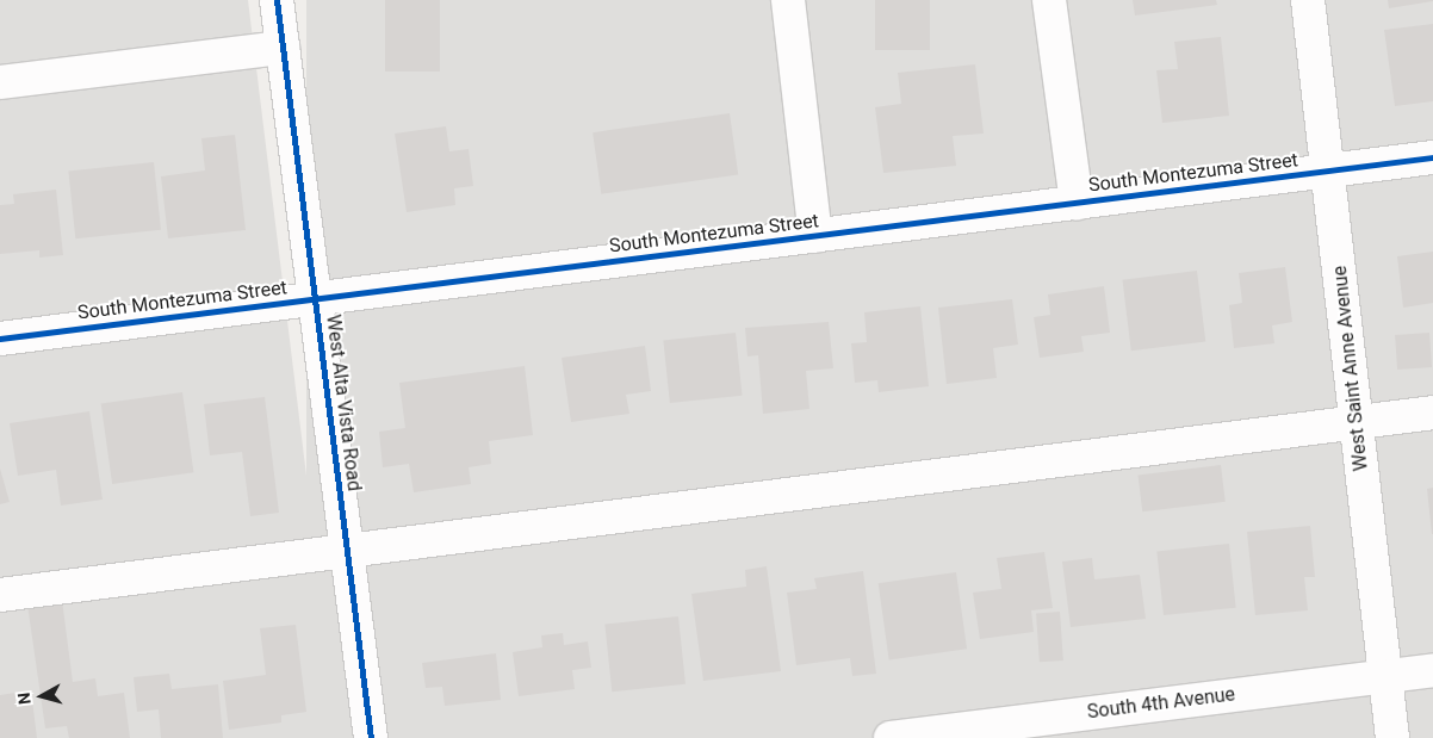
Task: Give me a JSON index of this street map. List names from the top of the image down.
{
  "streets": {
    "street": [
      "South Montezuma Street",
      "West Saint Anne Avenue",
      "West Alta Vista Road",
      "South 4th Avenue"
    ]
  },
  "crossings": [
    ["South Montezuma Street", "West Saint Anne Avenue"],
    ["South Montezuma Street", "West Alta Vista Road"],
    ["West Saint Anne Avenue", "South 4th Avenue"]
  ],
  "north": "left"
}
